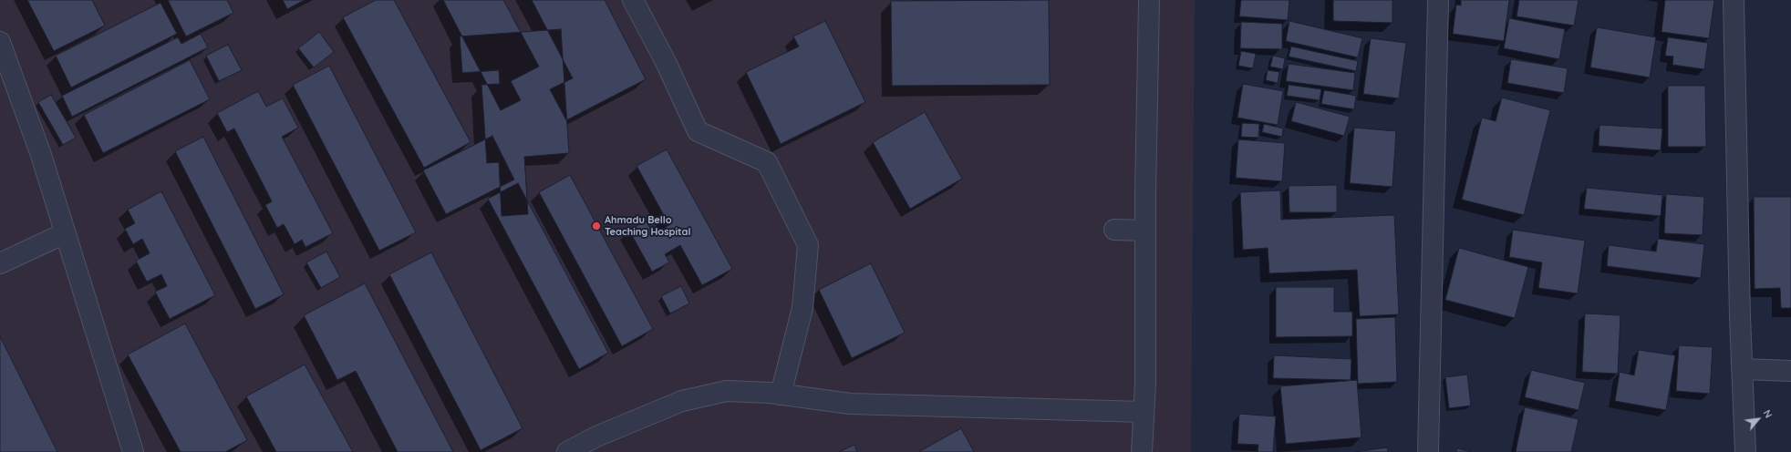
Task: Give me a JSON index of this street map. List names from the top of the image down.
{
  "places": ["Ahmadu Bello Teaching Hospital"],
  "north": "top right"
}
